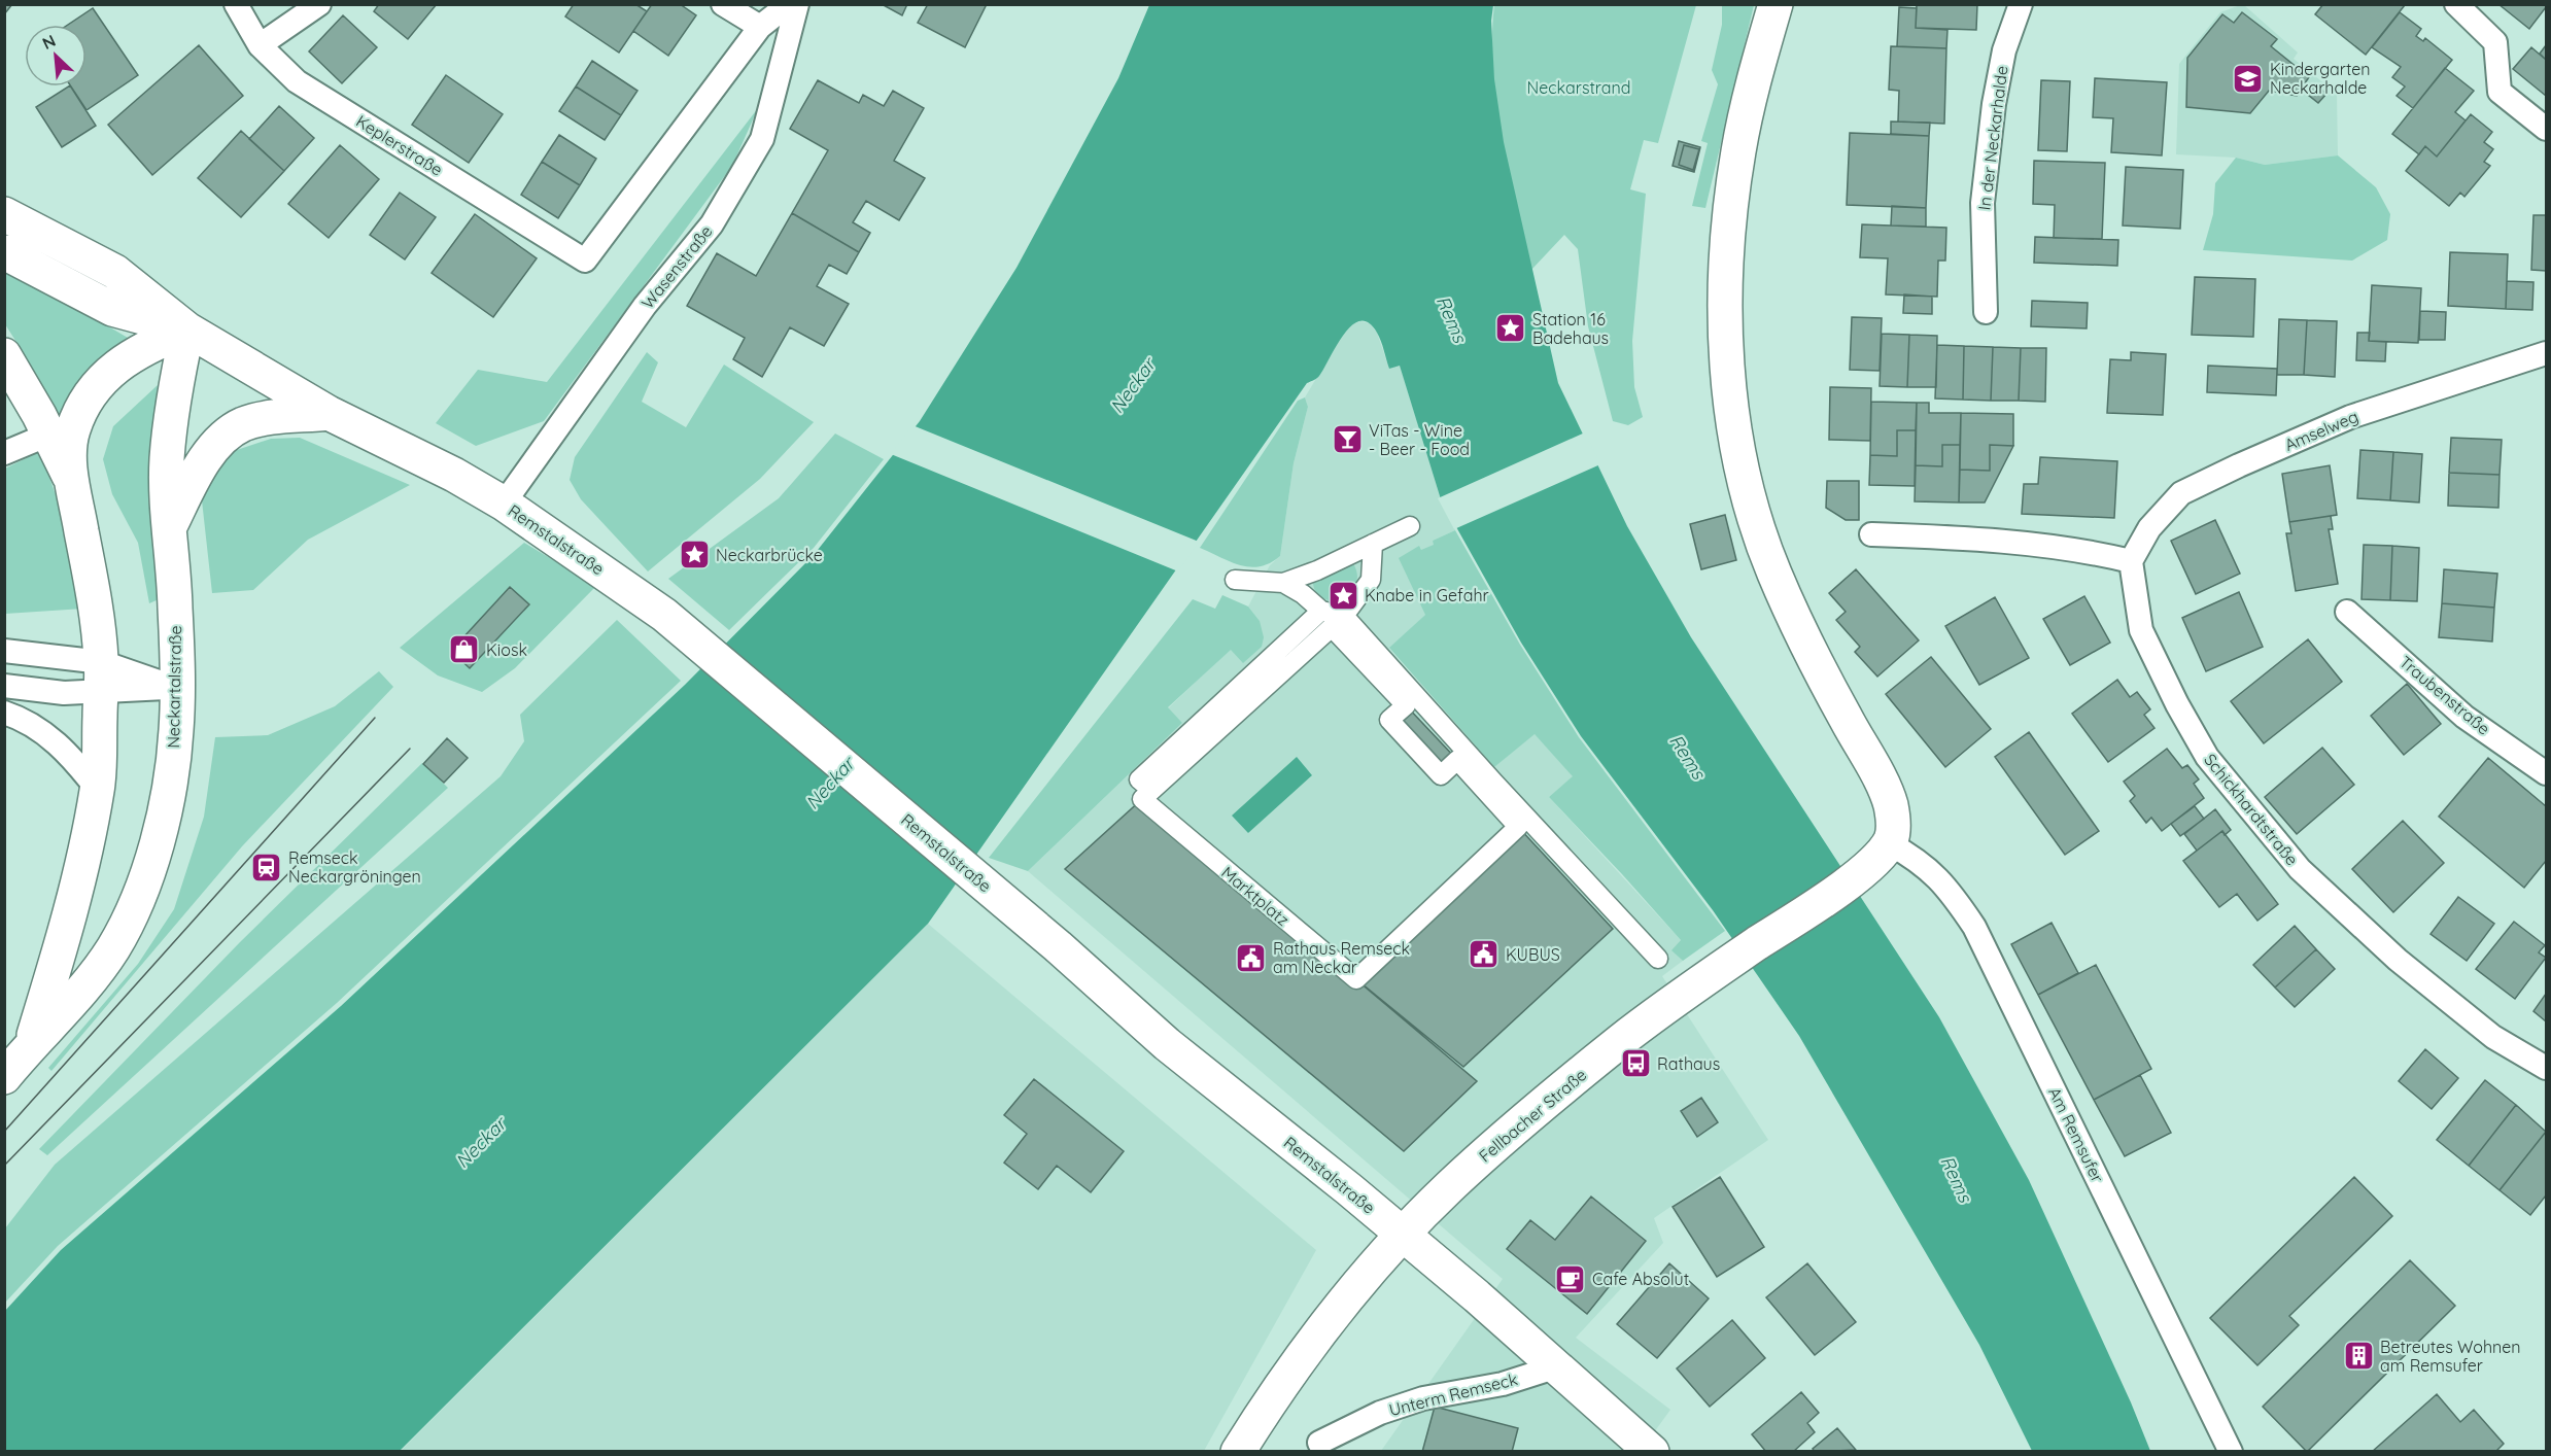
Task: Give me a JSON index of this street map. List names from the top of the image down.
{
  "streets": {
    "main road": ["Remstalstraße", "Neckartalstraße", "Fellbacher Straße"],
    "street": [
      "In der Neckarhalde",
      "Keplerstraße",
      "Wasenstraße",
      "Amselweg",
      "Traubenstraße",
      "Schickhardtstraße",
      "Marktplatz",
      "Am Remsufer",
      "Unterm Remseck"
    ]
  },
  "crossings": [
    ["Wasenstraße", "Remstalstraße"],
    ["Amselweg", "Schickhardtstraße"],
    ["Remstalstraße", "Neckartalstraße"],
    ["Remstalstraße", "Fellbacher Straße"],
    ["Remstalstraße", "Unterm Remseck"],
    ["Fellbacher Straße", "Am Remsufer"]
  ],
  "water": ["Rems", "Neckar"],
  "parks": ["Neckarstrand"],
  "places": {
    "school or university": ["Kindergarten Neckarhalde"],
    "place": ["Station 16 Badehaus", "Neckarbrücke", "Knabe in Gefahr"],
    "bar": ["ViTas - Wine - Beer - Food"],
    "shop": ["Kiosk"],
    "station": ["Remseck Neckargröningen"],
    "public building": ["KUBUS", "Rathaus Remseck am Neckar"],
    "bus stop": ["Rathaus"],
    "cafe": ["Cafe Absolut"],
    "building": ["Betreutes Wohnen am Remsufer"]
  },
  "north": "top left"
}
